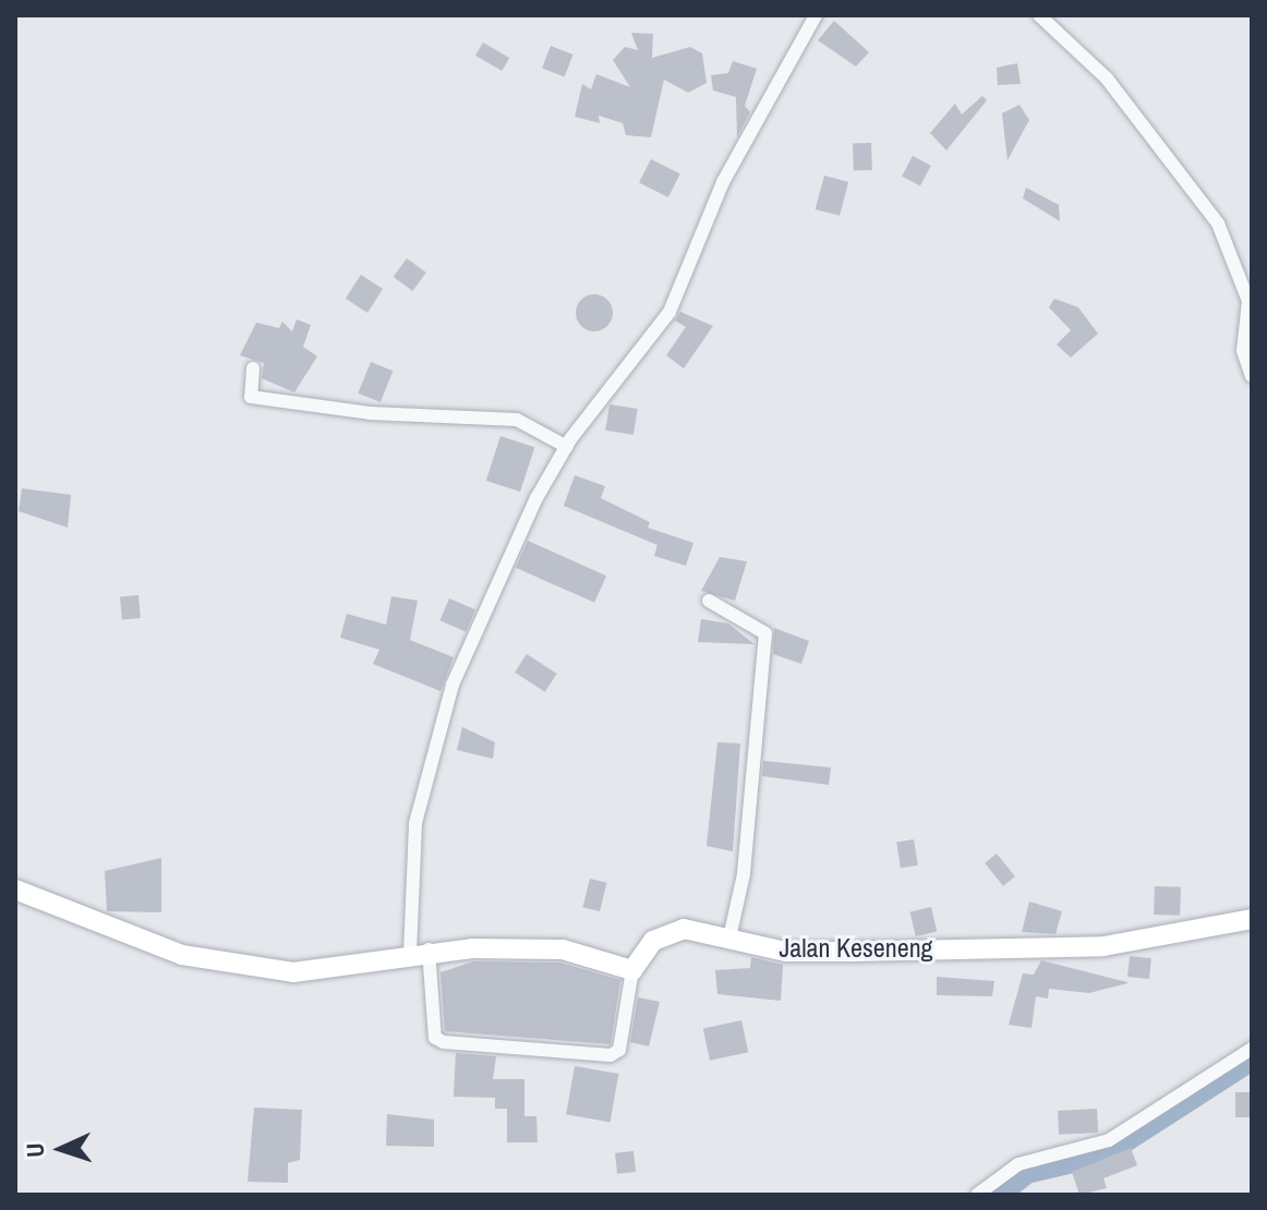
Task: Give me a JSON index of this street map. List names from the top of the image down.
{
  "streets": {
    "street": ["Jalan Keseneng"]
  },
  "north": "left"
}
